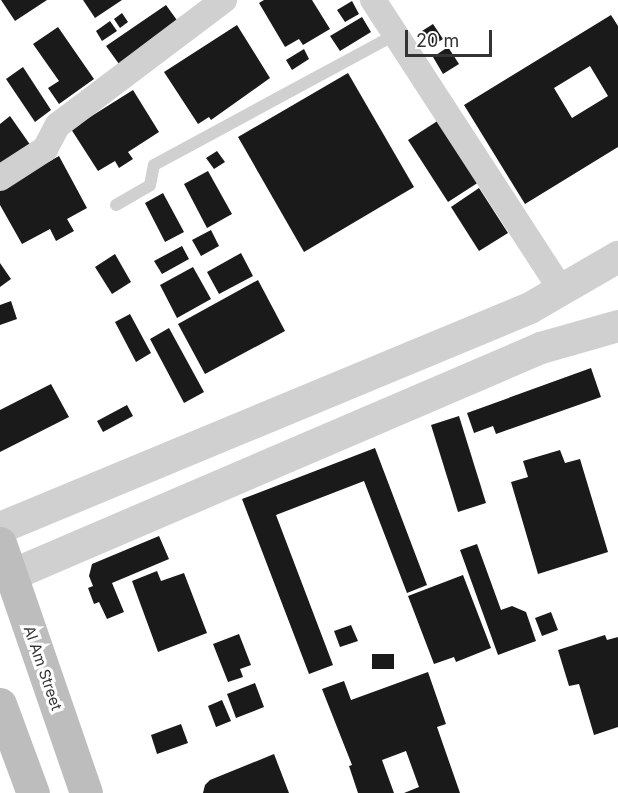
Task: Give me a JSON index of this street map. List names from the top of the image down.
{
  "streets": {
    "main road": ["Al Am Street"]
  },
  "scale_bar": "20 m"
}
